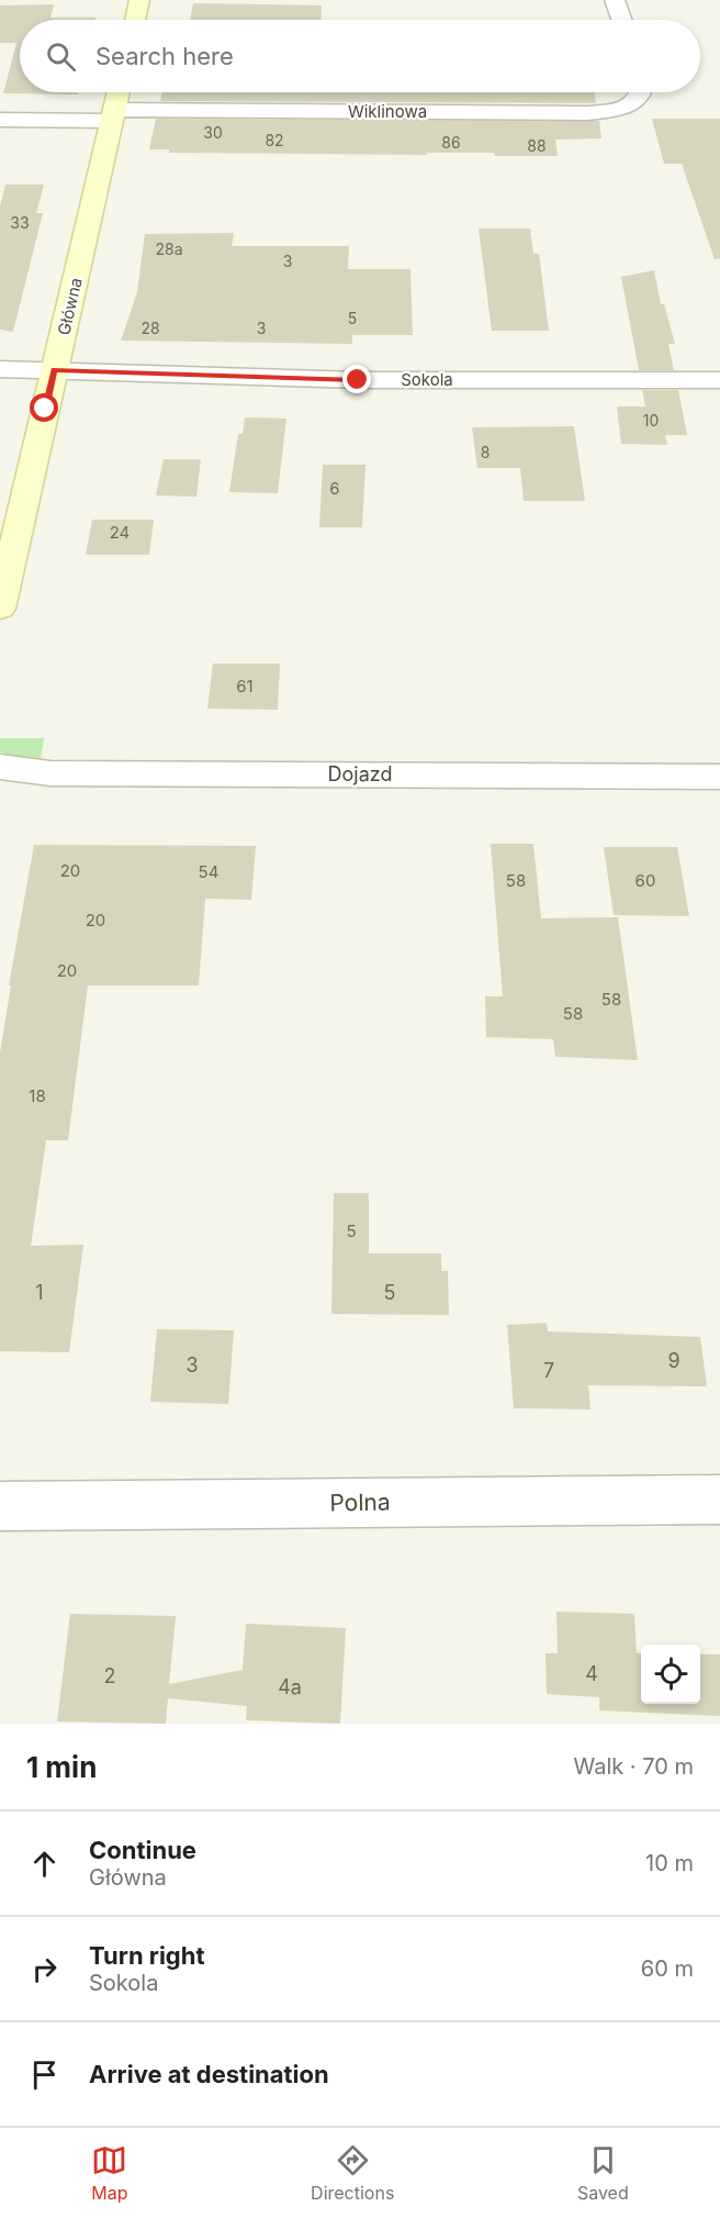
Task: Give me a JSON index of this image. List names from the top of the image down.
{
  "streets": {
    "street": [
      "Wiklinowa",
      "Główna",
      "Sokola",
      "Dojazd",
      "Polna"
    ]
  },
  "crossings": [
    ["Wiklinowa", "Główna"],
    ["Główna", "Sokola"]
  ],
  "house_numbers": [
    "30",
    "82",
    "86",
    "88",
    "33",
    "28a",
    "3",
    "5",
    "28",
    "3",
    "10",
    "8",
    "6",
    "24",
    "61",
    "20",
    "54",
    "58",
    "60",
    "20",
    "20",
    "58",
    "58",
    "18",
    "5",
    "1",
    "5",
    "9",
    "3",
    "7",
    "4",
    "2",
    "4a"
  ],
  "page": {
    "search": "Search here",
    "heading": ["1 min", "Walk · 70 m"],
    "list": [
      ["Continue", "Główna", "10 m"],
      ["Turn right", "Sokola", "60 m"],
      "Arrive at destination"
    ],
    "nav": ["Map", "Directions", "Saved"]
  }
}
